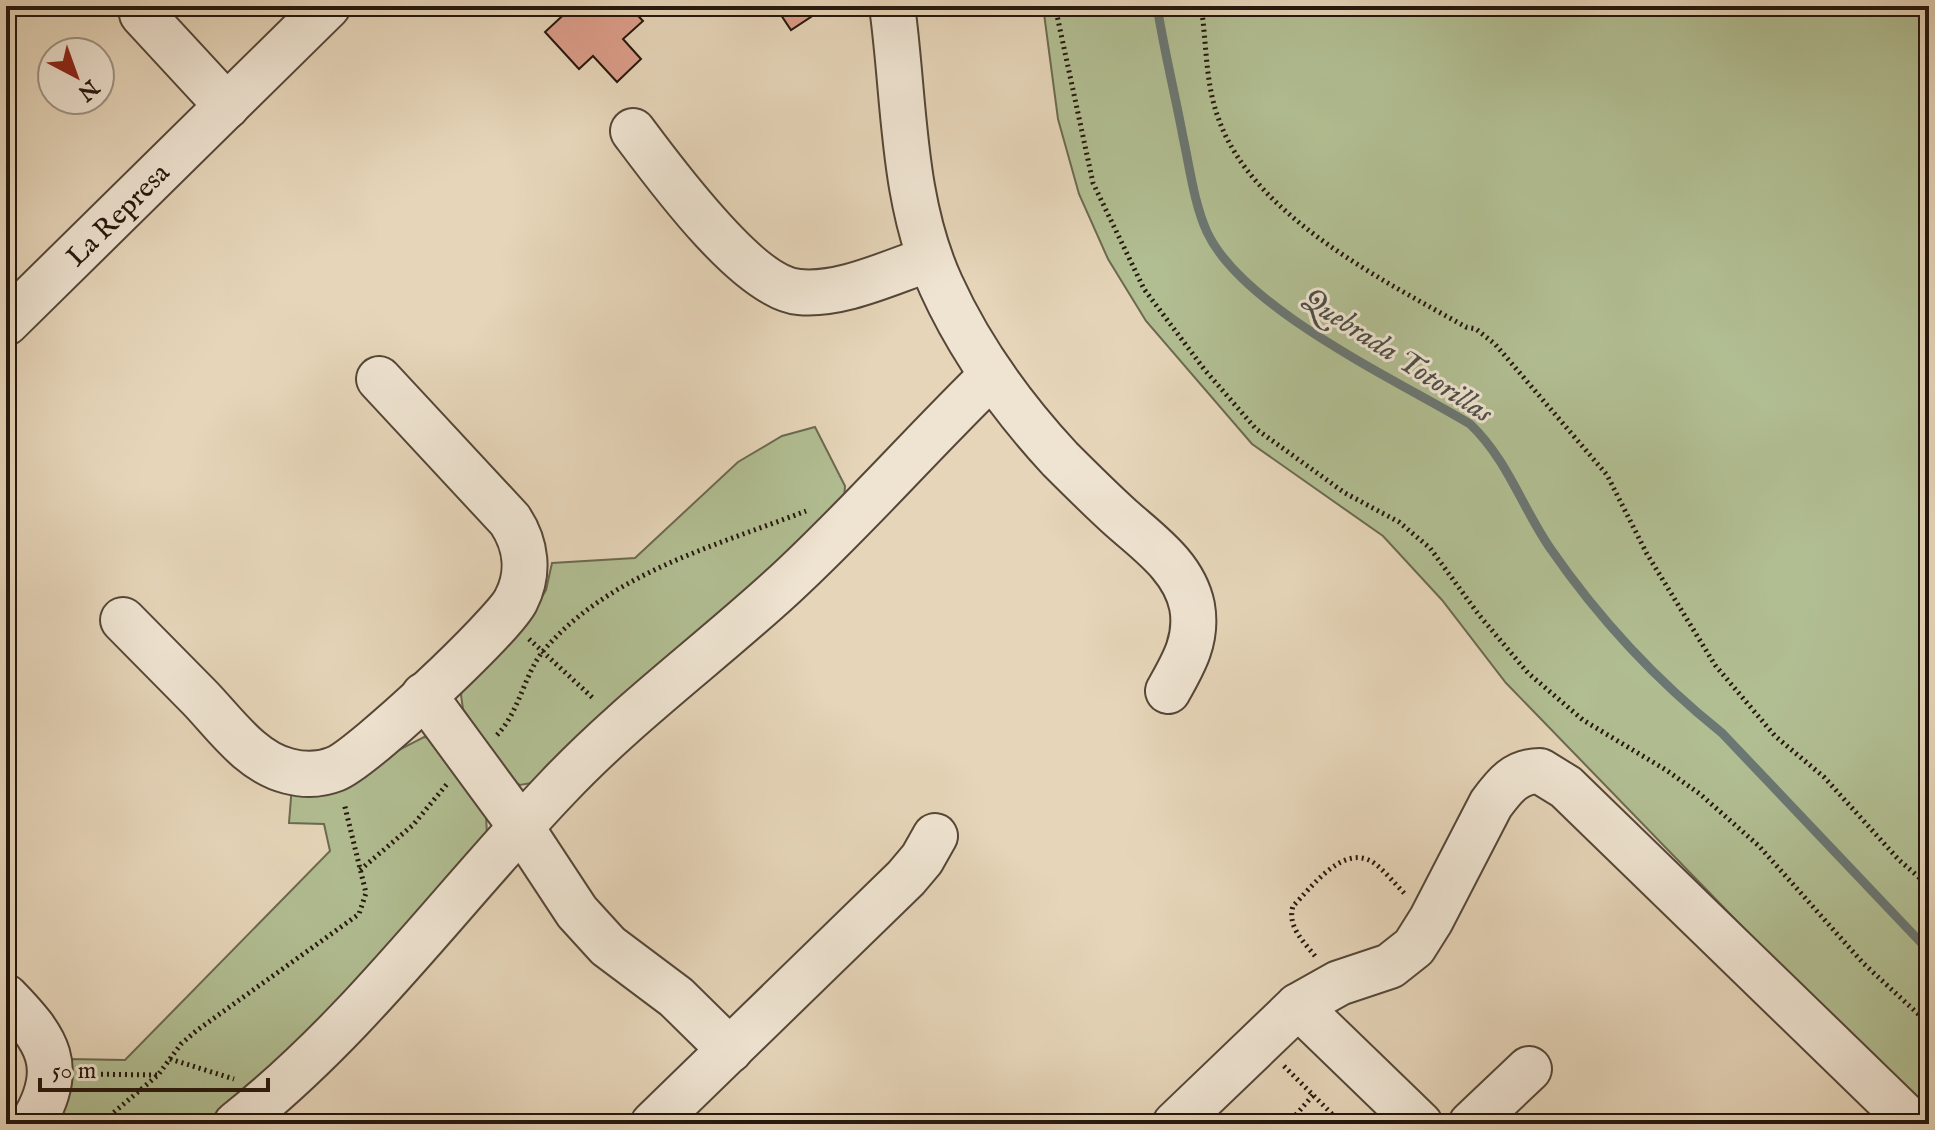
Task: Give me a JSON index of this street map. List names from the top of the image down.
{
  "streets": {
    "street": ["La Represa"]
  },
  "water": ["Quebrada Totorillas"],
  "scale_bar": "50 m",
  "north": "bottom right"
}
